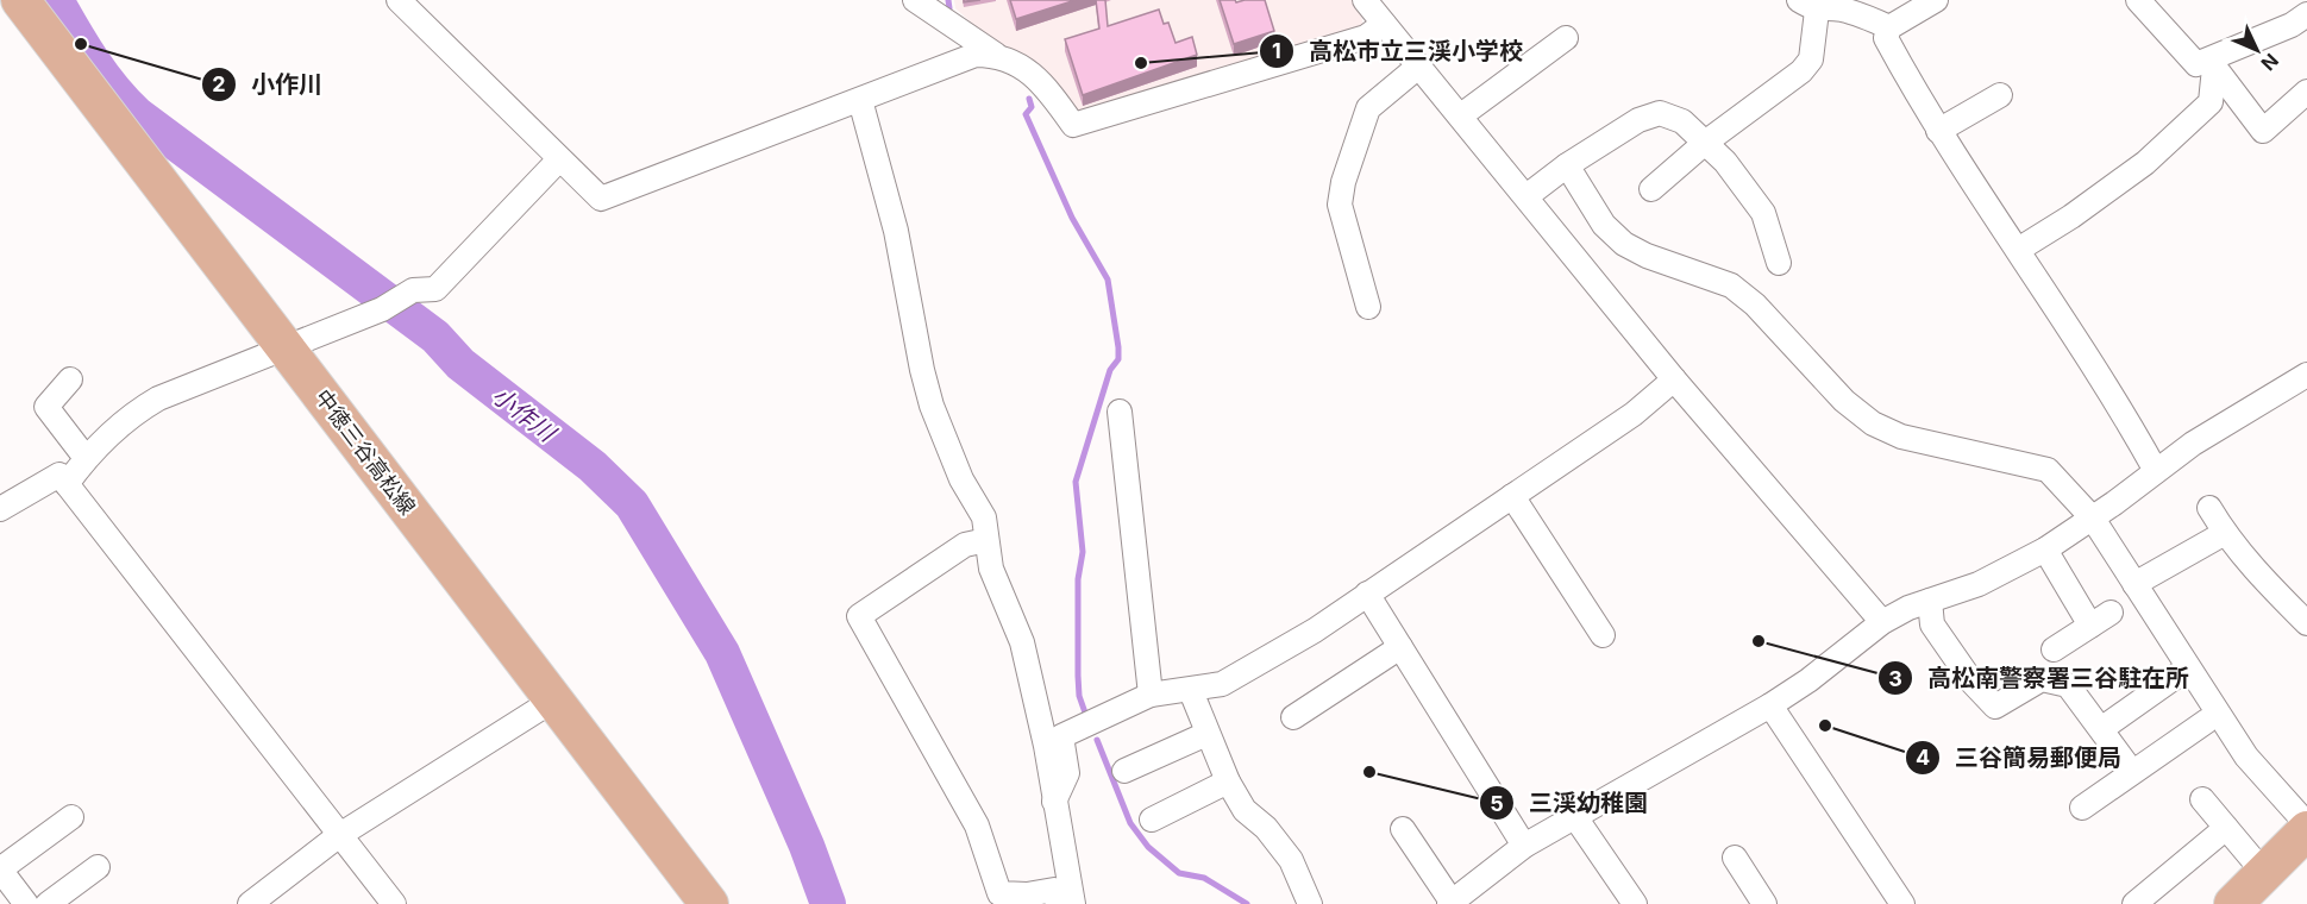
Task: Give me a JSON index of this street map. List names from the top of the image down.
{
  "streets": {
    "main road": ["中徳三谷高松線"]
  },
  "water": ["小作川"],
  "places": [
    "小作川",
    "高松市立三渓小学校",
    "高松南警察署三谷駐在所",
    "三谷簡易郵便局",
    "三渓幼稚園"
  ],
  "north": "bottom right"
}
